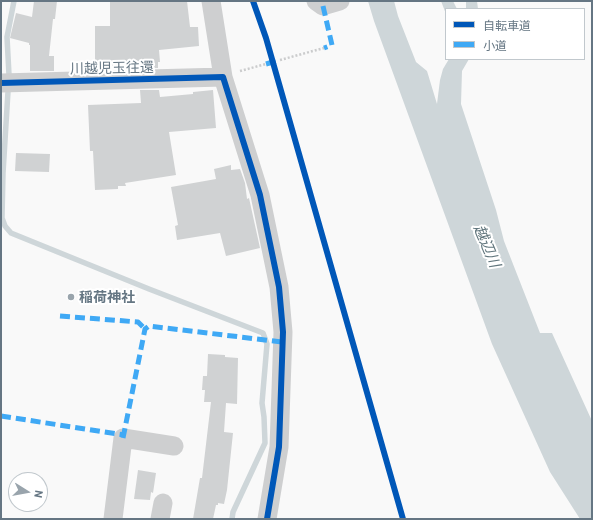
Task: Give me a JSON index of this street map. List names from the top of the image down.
{
  "streets": {
    "street": ["川越児玉往還"]
  },
  "water": ["越辺川"],
  "places": ["稲荷神社"],
  "legend": ["自転車道", "小道"],
  "north": "right"
}
